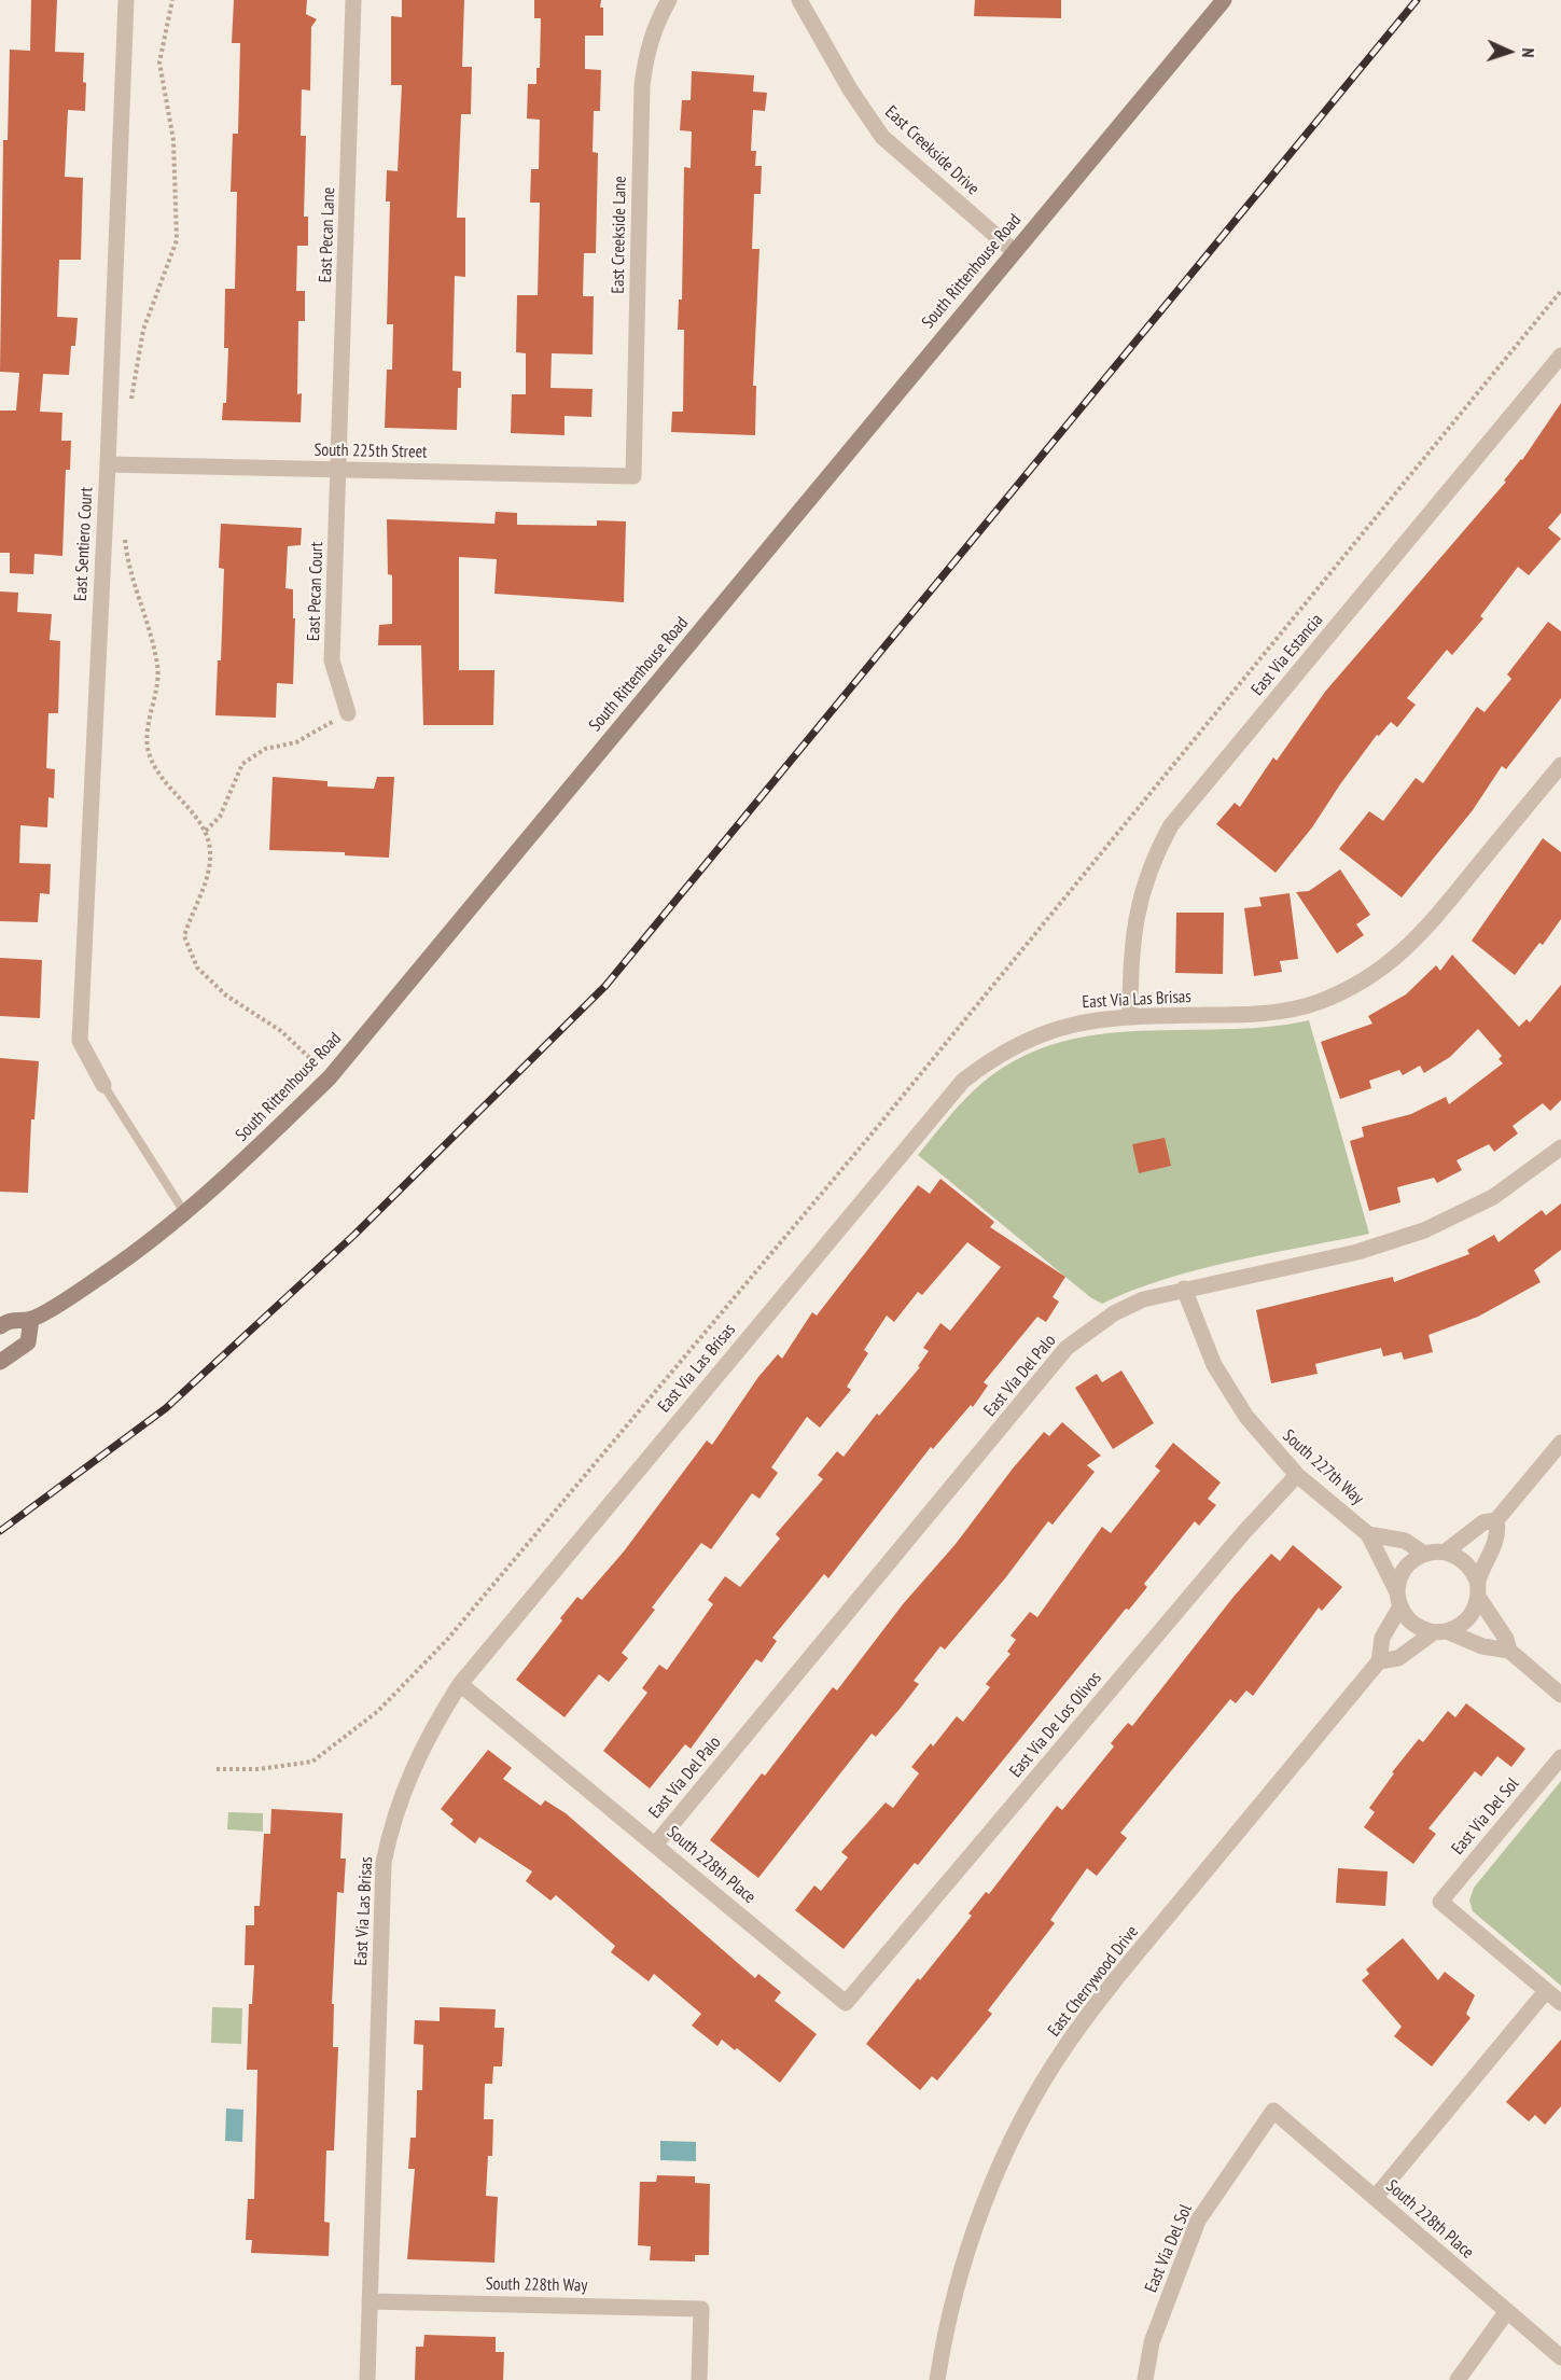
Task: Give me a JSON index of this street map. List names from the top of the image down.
{
  "streets": {
    "main road": ["South Rittenhouse Road"],
    "street": [
      "East Creekside Drive",
      "East Pecan Lane",
      "East Creekside Lane",
      "South 225th Street",
      "East Sentiero Court",
      "East Pecan Court",
      "East Via Estancia",
      "East Via Las Brisas",
      "East Via Del Palo",
      "South 227th Way",
      "East Via De Los Olivos",
      "East Via Del Sol",
      "South 228th Place",
      "East Cherrywood Drive",
      "South 228th Way"
    ]
  },
  "crossings": [
    ["East Creekside Drive", "South Rittenhouse Road"],
    ["East Pecan Lane", "South 225th Street"],
    ["East Pecan Lane", "East Pecan Court"],
    ["East Creekside Lane", "South 225th Street"],
    ["South 225th Street", "East Sentiero Court"],
    ["South 225th Street", "East Pecan Court"],
    ["East Via Estancia", "East Via Las Brisas"],
    ["East Via Las Brisas", "South 228th Place"],
    ["East Via Las Brisas", "South 228th Way"],
    ["East Via Del Palo", "South 227th Way"],
    ["East Via Del Palo", "South 228th Place"],
    ["South 227th Way", "East Via De Los Olivos"],
    ["East Via De Los Olivos", "South 228th Place"],
    ["East Via Del Sol", "South 228th Place"]
  ],
  "north": "right"
}
